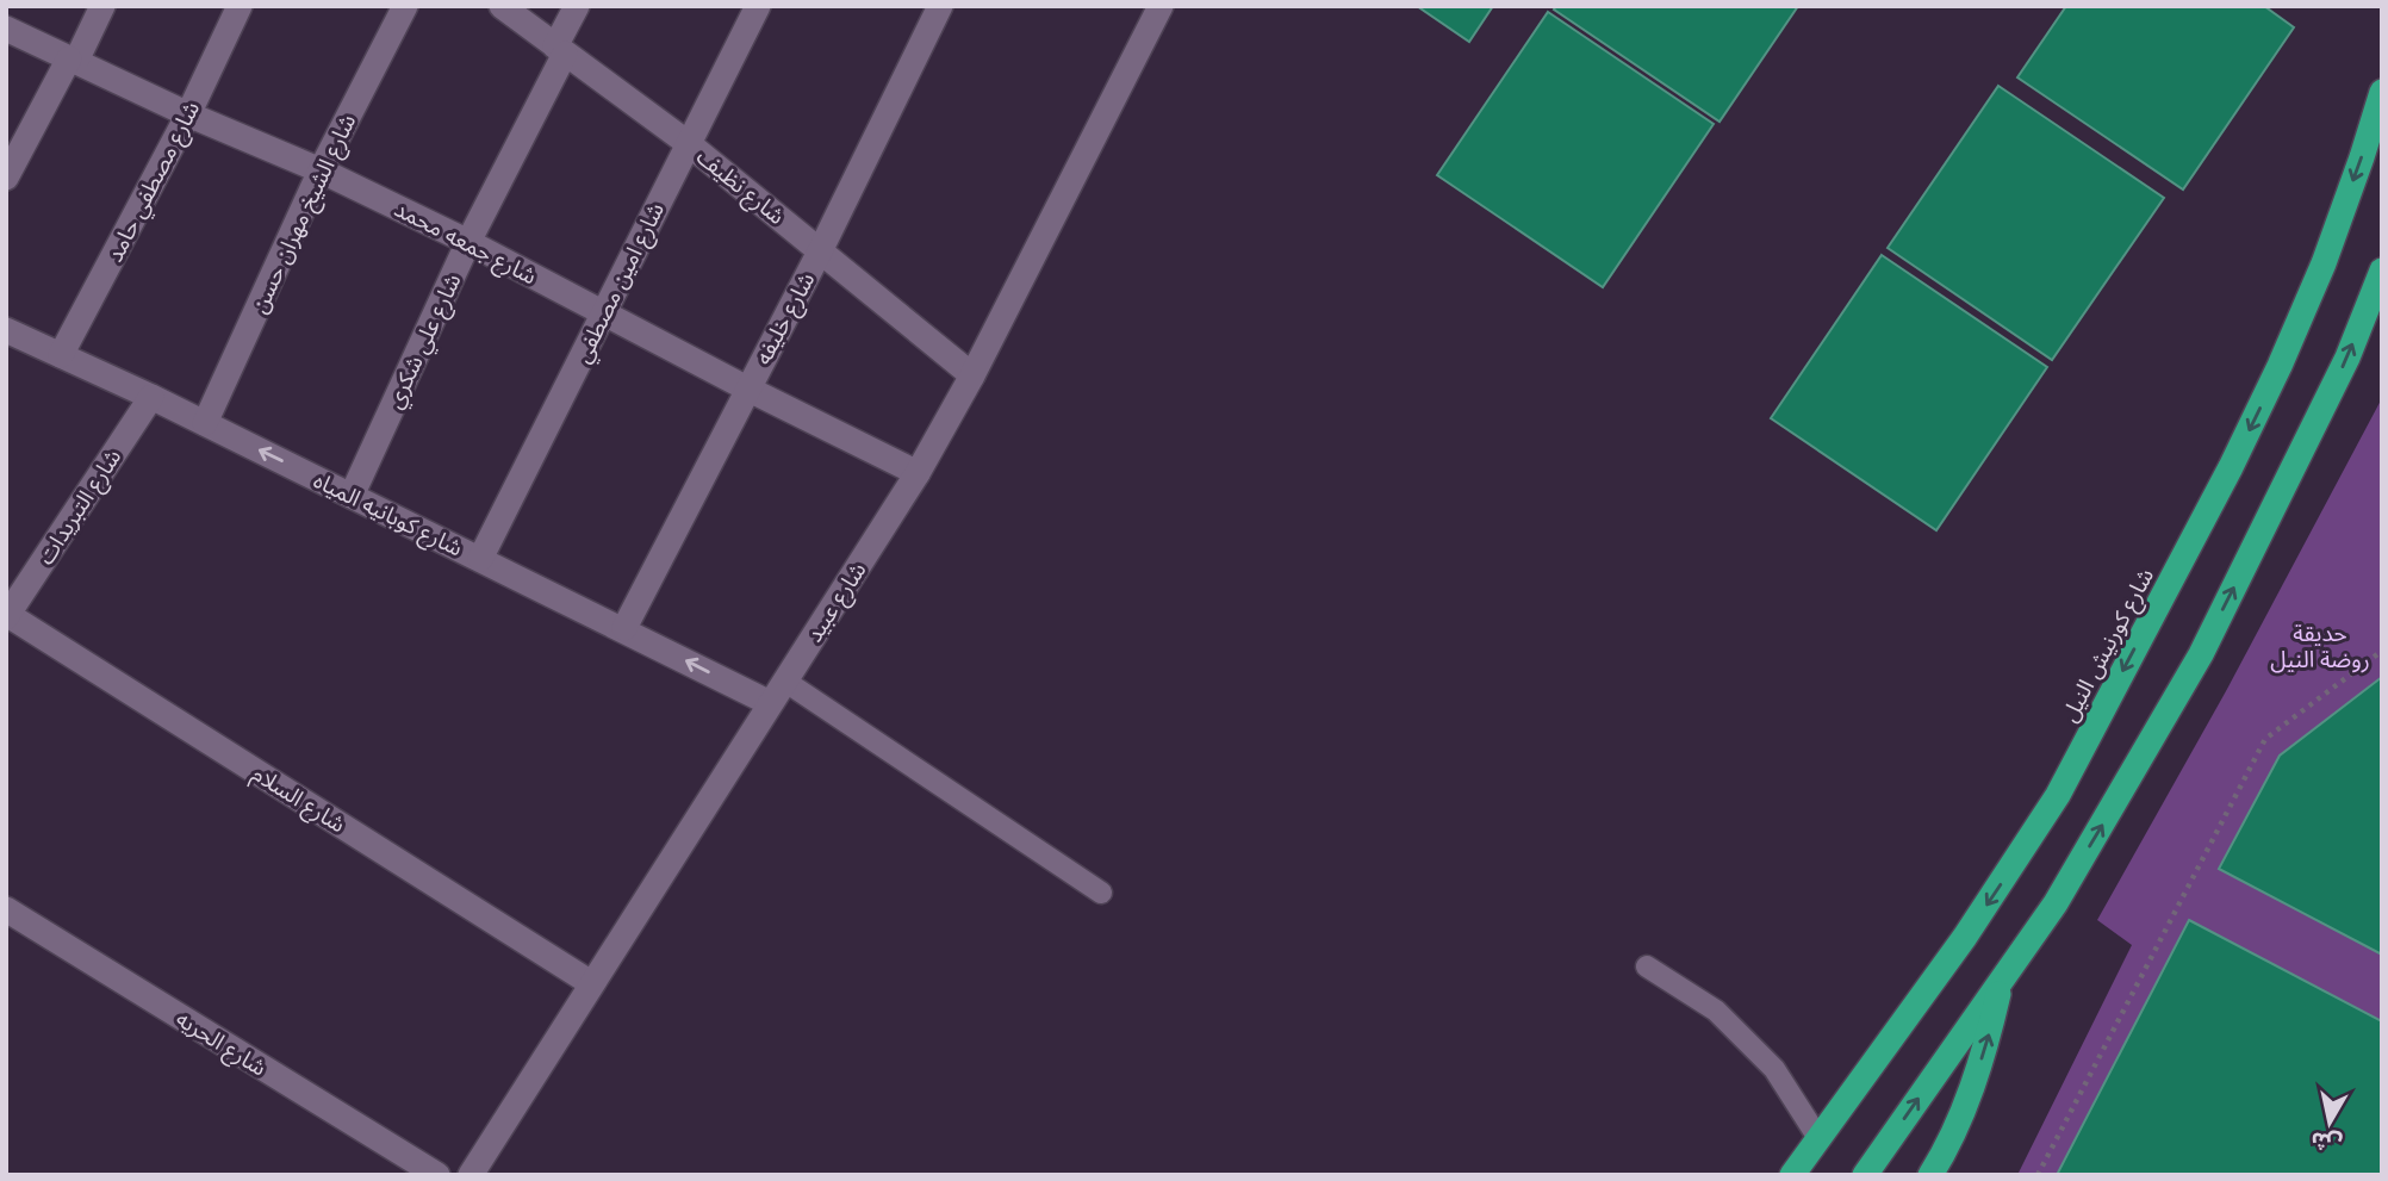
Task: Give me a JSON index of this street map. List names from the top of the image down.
{
  "streets": {
    "highway": ["شارع كورنيش النيل"],
    "street": [
      "شارع مصطفي حامد",
      "شارع نظيف",
      "شارع الشيخ مهران حسن",
      "شارع جمعه محمد",
      "شارع امين مصطفي",
      "شارع خليفه",
      "شارع علي شكري",
      "شارع التبريدات",
      "شارع كوبانيه المياه",
      "شارع عبيد",
      "شارع السلام",
      "شارع الحريه"
    ]
  },
  "crossings": [
    ["شارع مصطفي حامد", "شارع جمعه محمد"],
    ["شارع مصطفي حامد", "شارع كوبانيه المياه"],
    ["شارع نظيف", "شارع امين مصطفي"],
    ["شارع نظيف", "شارع خليفه"],
    ["شارع نظيف", "شارع علي شكري"],
    ["شارع نظيف", "شارع عبيد"],
    ["شارع الشيخ مهران حسن", "شارع جمعه محمد"],
    ["شارع الشيخ مهران حسن", "شارع كوبانيه المياه"],
    ["شارع جمعه محمد", "شارع امين مصطفي"],
    ["شارع جمعه محمد", "شارع خليفه"],
    ["شارع جمعه محمد", "شارع علي شكري"],
    ["شارع جمعه محمد", "شارع عبيد"],
    ["شارع امين مصطفي", "شارع كوبانيه المياه"],
    ["شارع خليفه", "شارع كوبانيه المياه"],
    ["شارع علي شكري", "شارع كوبانيه المياه"],
    ["شارع التبريدات", "شارع كوبانيه المياه"],
    ["شارع التبريدات", "شارع السلام"],
    ["شارع كوبانيه المياه", "شارع عبيد"],
    ["شارع عبيد", "شارع السلام"]
  ],
  "one_way": ["شارع كوبانيه المياه"],
  "parks": ["حديقة روضة النيل"],
  "north": "bottom"
}
